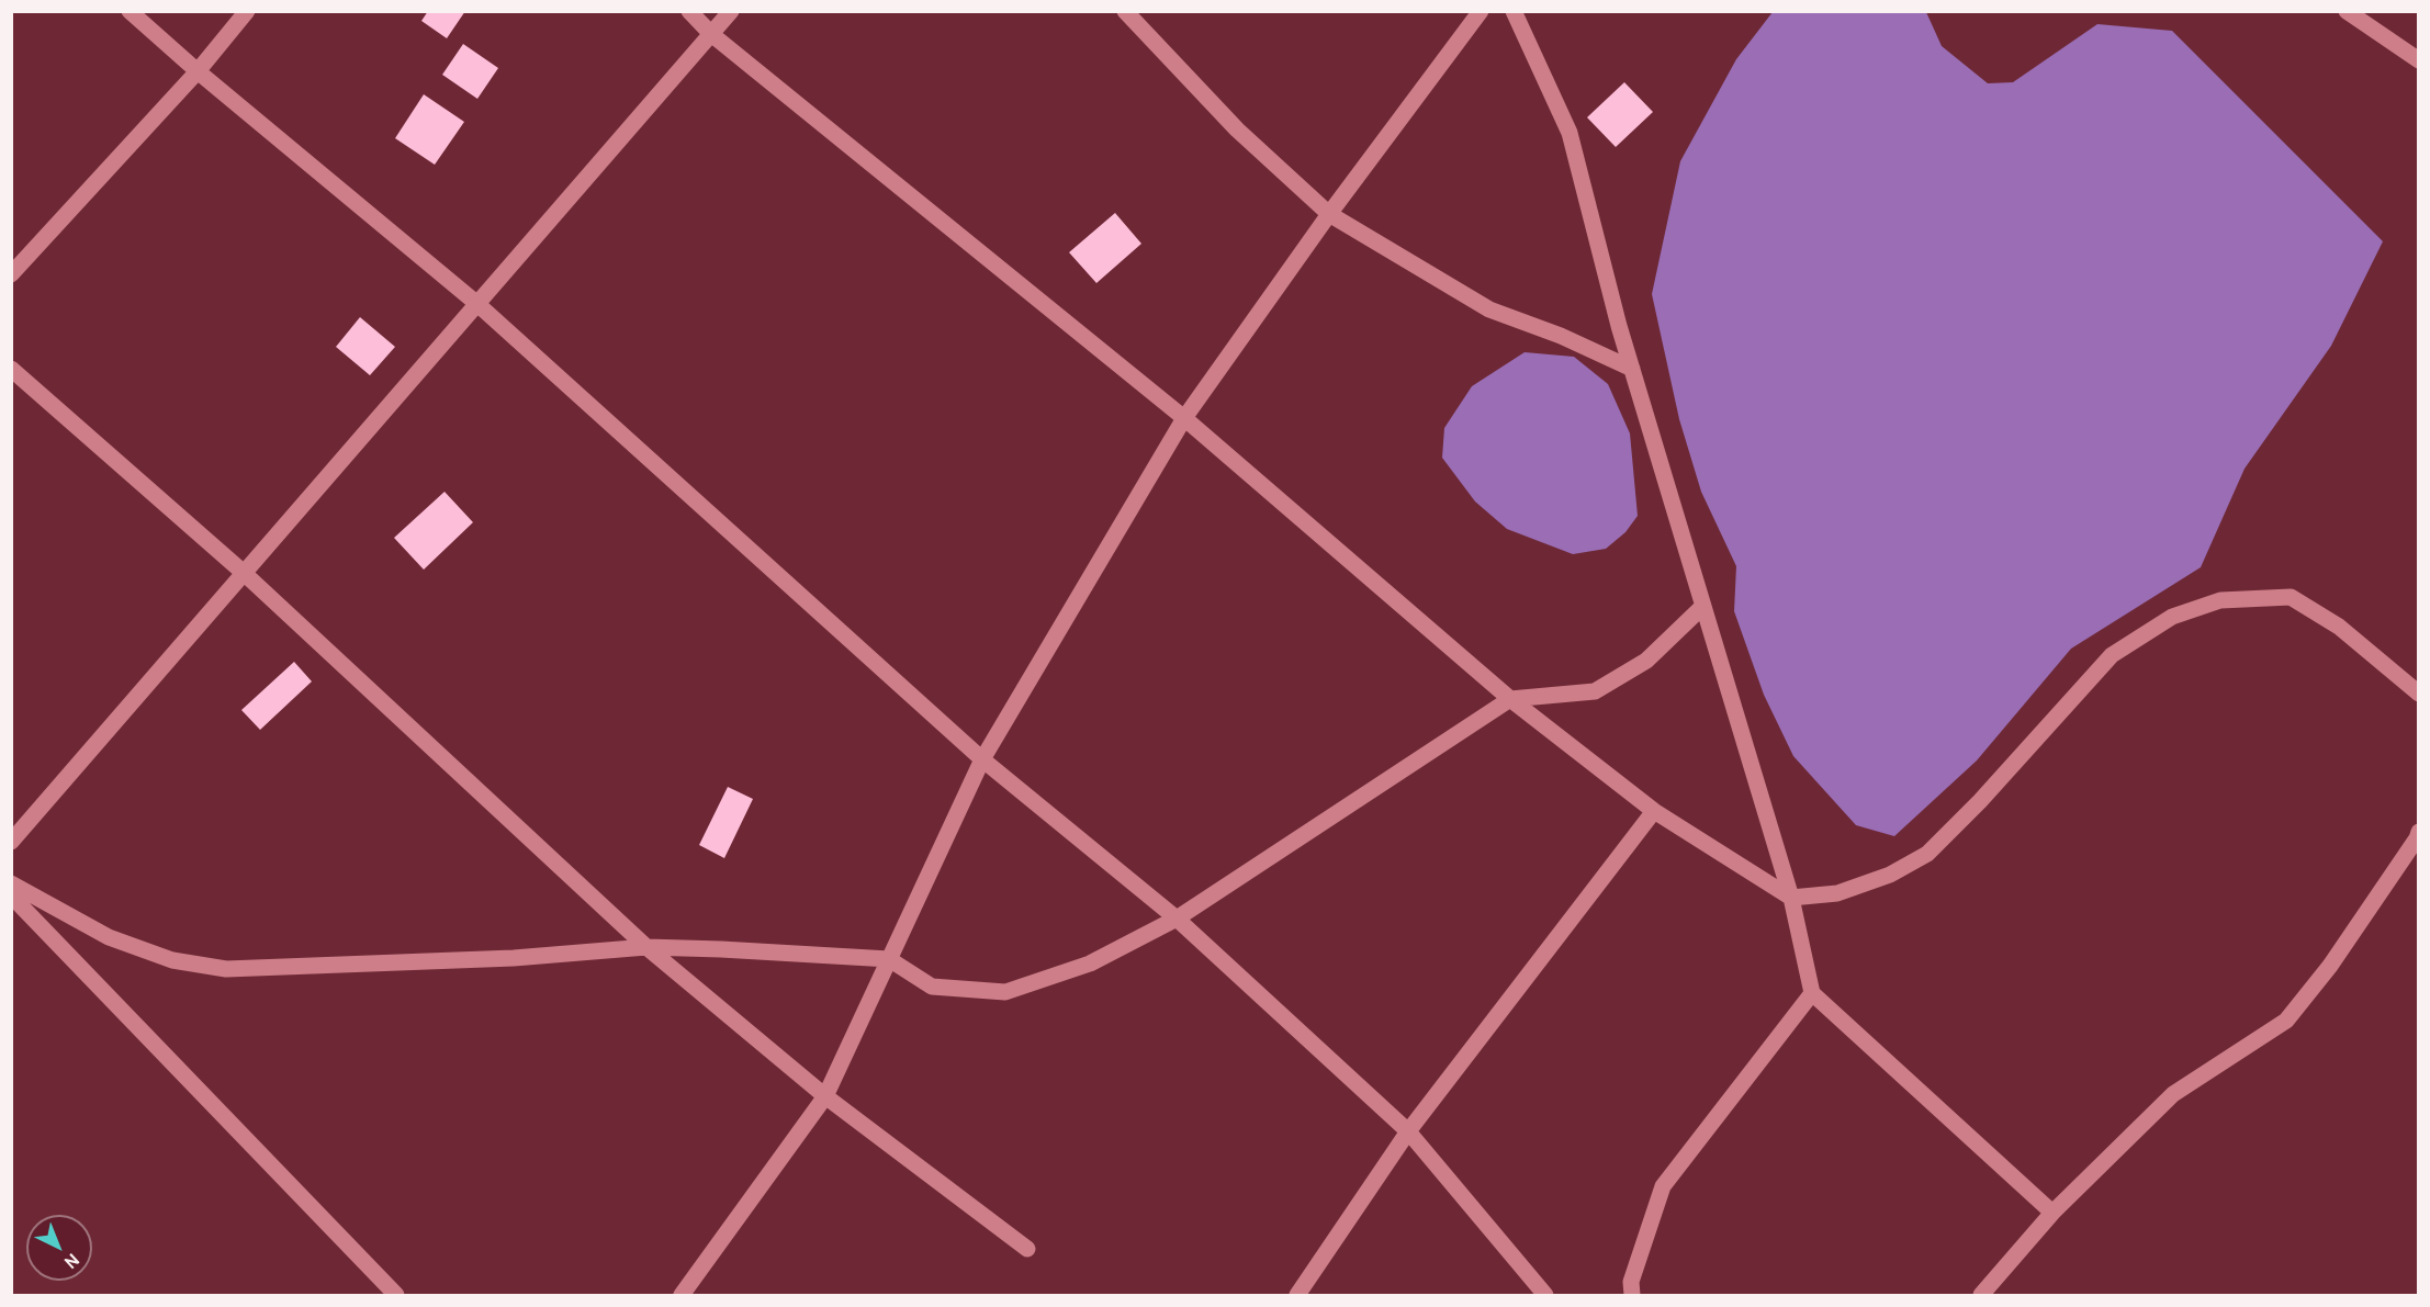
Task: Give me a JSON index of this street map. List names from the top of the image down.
{
  "north": "bottom right"
}
